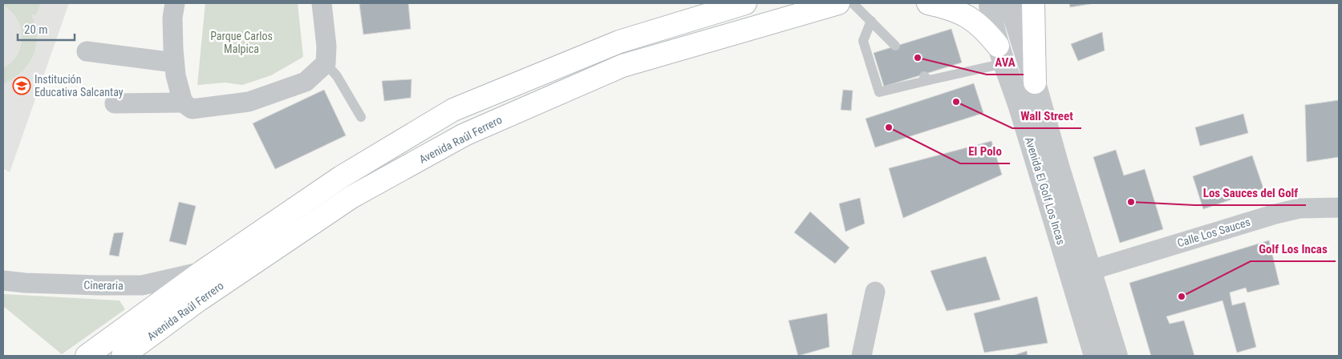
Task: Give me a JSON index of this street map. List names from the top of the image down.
{
  "streets": {
    "main road": ["Avenida Raúl Ferrero"],
    "street": ["Avenida El Golf Los Incas", "Calle Los Sauces", "Cineraria"]
  },
  "crossings": [
    ["Avenida Raúl Ferrero", "Cineraria"],
    ["Avenida El Golf Los Incas", "Calle Los Sauces"]
  ],
  "parks": ["Parque Carlos Malpica"],
  "places": {
    "other": [
      "AVA",
      "Wall Street",
      "El Polo",
      "Los Sauces del Golf",
      "Golf Los Incas"
    ],
    "school or university": ["Institución Educativa Salcantay"]
  },
  "scale_bar": "20 m"
}
